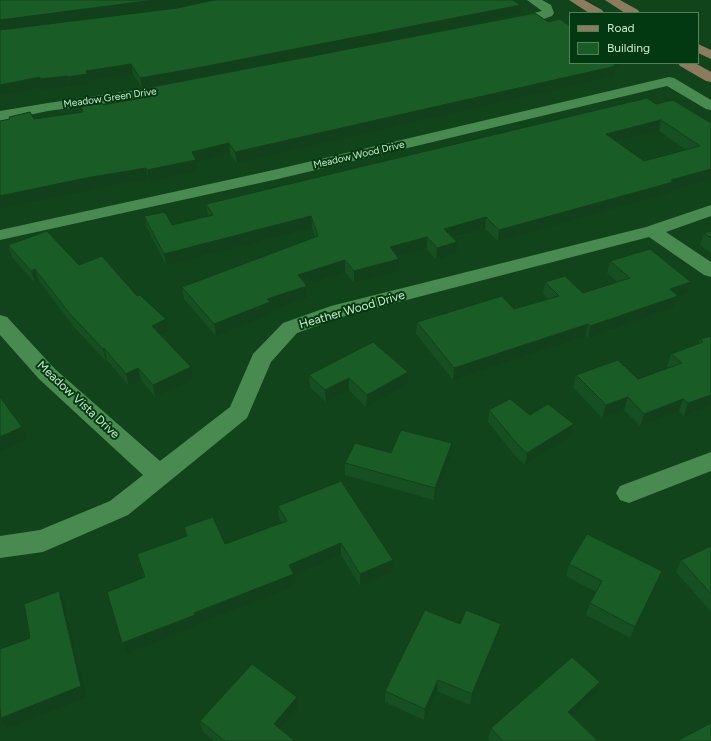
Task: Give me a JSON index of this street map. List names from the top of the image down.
{
  "streets": {
    "street": [
      "Meadow Green Drive",
      "Meadow Wood Drive",
      "Heather Wood Drive",
      "Meadow Vista Drive"
    ]
  },
  "crossings": [
    ["Heather Wood Drive", "Meadow Vista Drive"]
  ],
  "legend": ["Road", "Building"]
}
